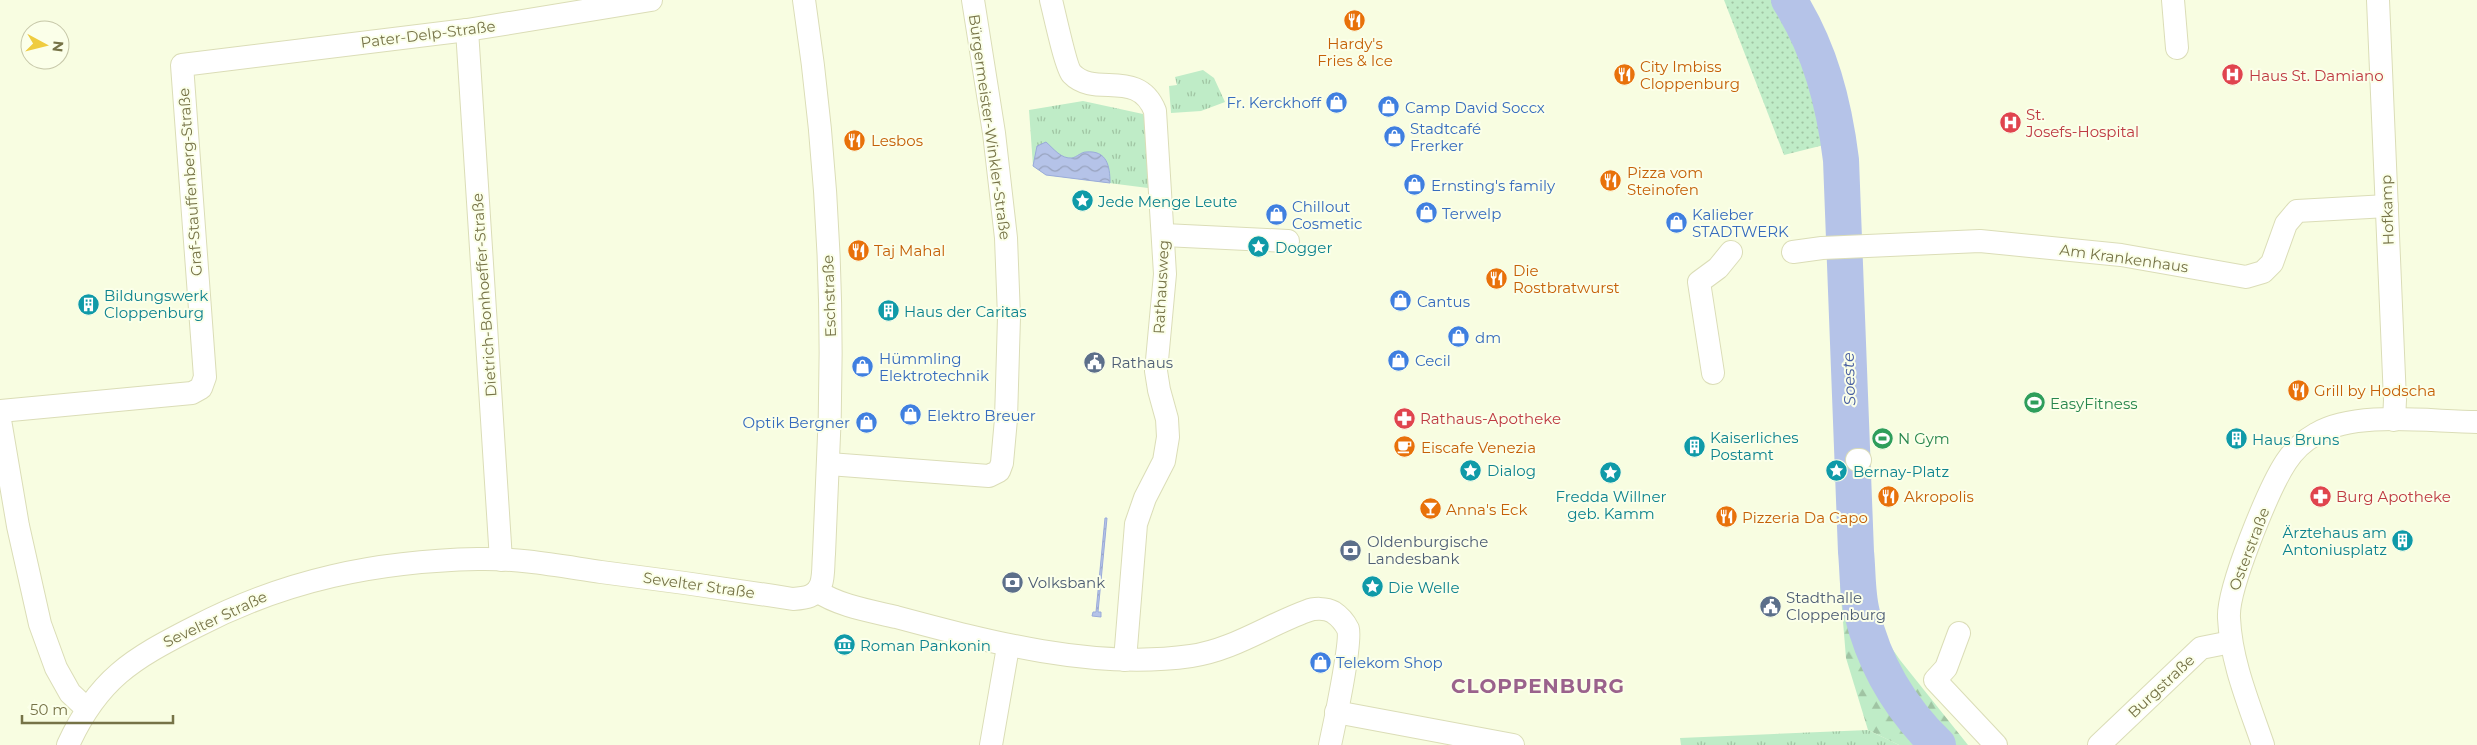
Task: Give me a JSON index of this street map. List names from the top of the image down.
{
  "streets": {
    "street": [
      "Pater-Delp-Straße",
      "Bürgermeister-Winkler-Straße",
      "Graf-Stauffenberg-Straße",
      "Hofkamp",
      "Am Krankenhaus",
      "Rathausweg",
      "Dietrich-Bonhoeffer-Straße",
      "Eschstraße",
      "Osterstraße",
      "Sevelter Straße",
      "Burgstraße"
    ]
  },
  "crossings": [
    ["Pater-Delp-Straße", "Graf-Stauffenberg-Straße"],
    ["Pater-Delp-Straße", "Dietrich-Bonhoeffer-Straße"],
    ["Bürgermeister-Winkler-Straße", "Eschstraße"],
    ["Hofkamp", "Am Krankenhaus"],
    ["Hofkamp", "Osterstraße"],
    ["Dietrich-Bonhoeffer-Straße", "Sevelter Straße"],
    ["Eschstraße", "Sevelter Straße"],
    ["Osterstraße", "Burgstraße"]
  ],
  "districts": ["CLOPPENBURG"],
  "water": ["Soeste"],
  "places": {
    "restaurant": [
      "Hardy's Fries & Ice",
      "City Imbiss Cloppenburg",
      "Lesbos",
      "Pizza vom Steinofen",
      "Taj Mahal",
      "Die Rostbratwurst",
      "Grill by Hodscha",
      "Akropolis",
      "Pizzeria Da Capo"
    ],
    "hospital": ["Haus St. Damiano", "St. Josefs-Hospital"],
    "shop": [
      "Fr. Kerckhoff",
      "Camp David Soccx",
      "Stadtcafé Frerker",
      "Ernsting's family",
      "Terwelp",
      "Chillout Cosmetic",
      "Kalieber STADTWERK",
      "Cantus",
      "dm",
      "Cecil",
      "Hümmling Elektrotechnik",
      "Elektro Breuer",
      "Optik Bergner",
      "Telekom Shop"
    ],
    "place": [
      "Jede Menge Leute",
      "Dogger",
      "Dialog",
      "Bernay-Platz",
      "Fredda Willner geb. Kamm",
      "Die Welle"
    ],
    "building": [
      "Bildungswerk Cloppenburg",
      "Haus der Caritas",
      "Haus Bruns",
      "Kaiserliches Postamt",
      "Ärztehaus am Antoniusplatz"
    ],
    "public building": ["Rathaus", "Stadthalle Cloppenburg"],
    "sports": ["EasyFitness", "N Gym"],
    "pharmacy": ["Rathaus-Apotheke", "Burg Apotheke"],
    "cafe": ["Eiscafe Venezia"],
    "bar": ["Anna's Eck"],
    "bank": ["Oldenburgische Landesbank", "Volksbank"],
    "museum": ["Roman Pankonin"]
  },
  "scale_bar": "50 m",
  "north": "right"
}
